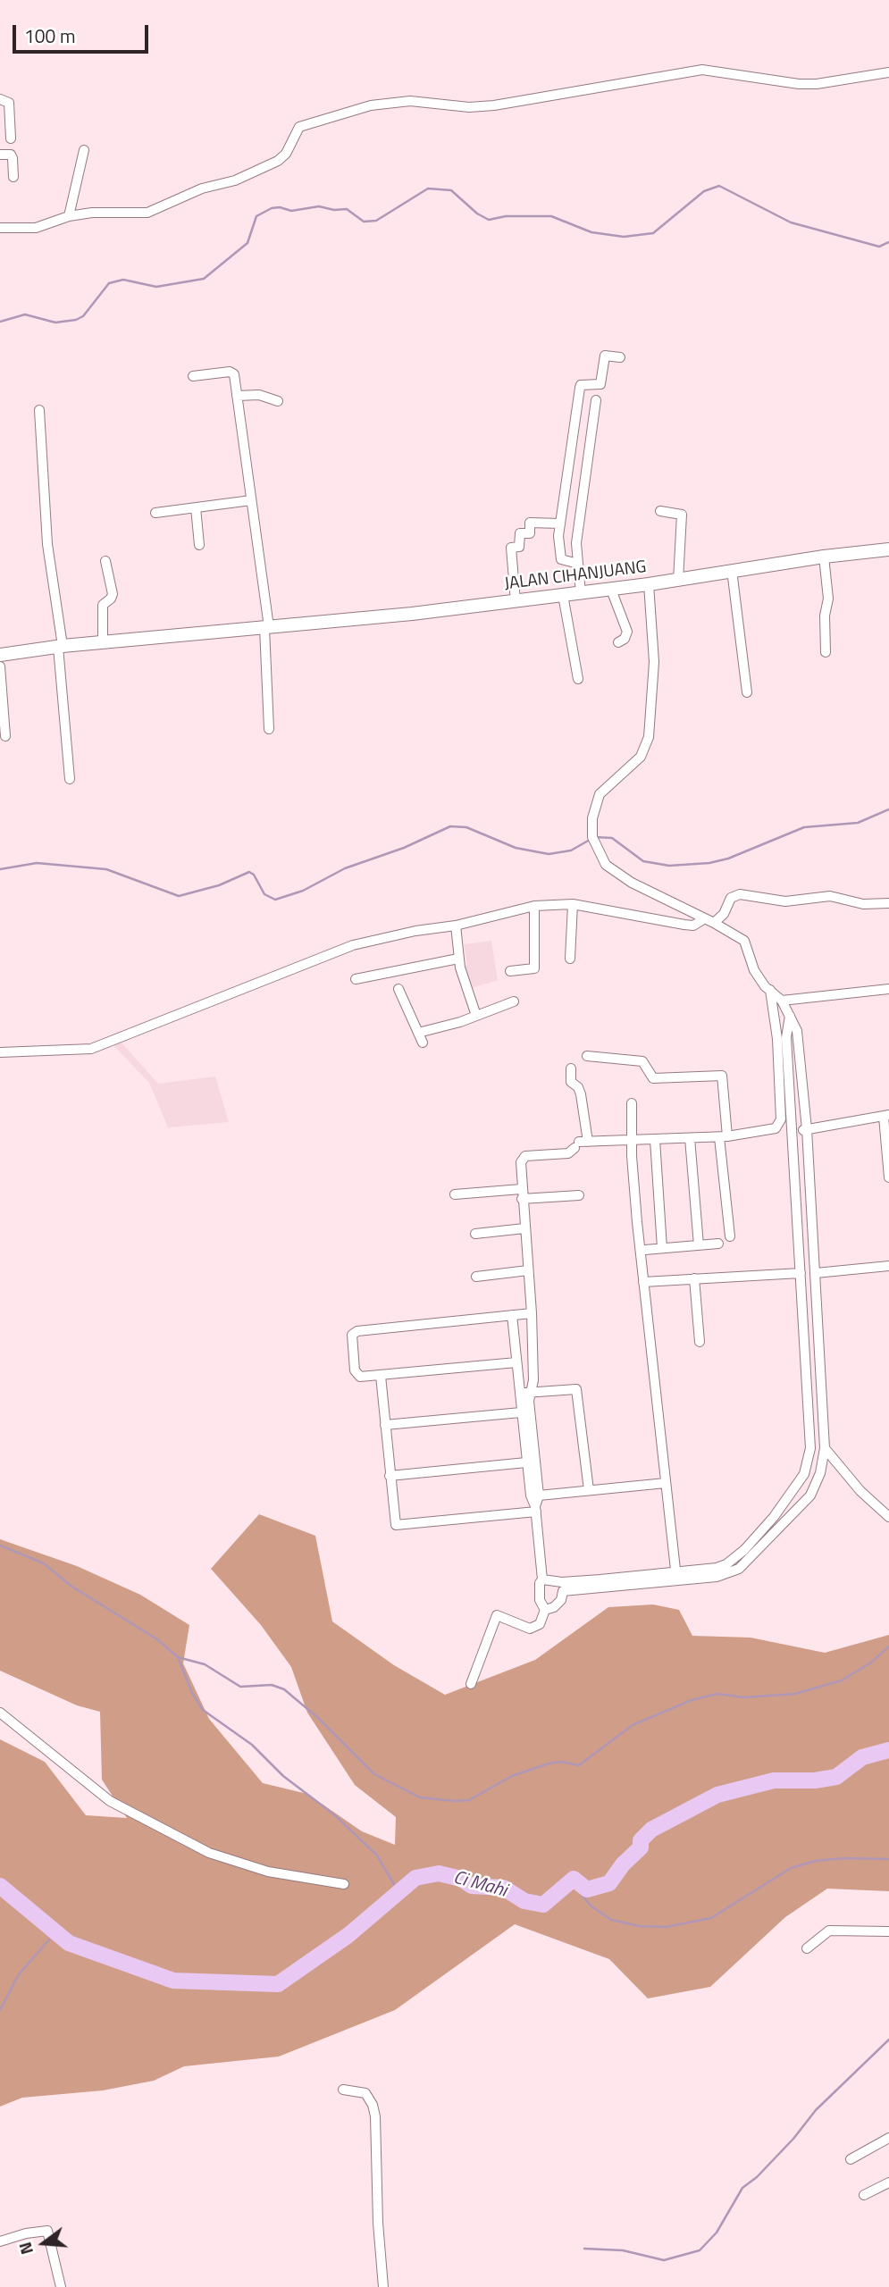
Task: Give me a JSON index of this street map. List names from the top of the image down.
{
  "streets": {
    "main road": ["JALAN CIHANJUANG"]
  },
  "water": ["Ci Mahi"],
  "scale_bar": "100 m",
  "north": "left"
}
